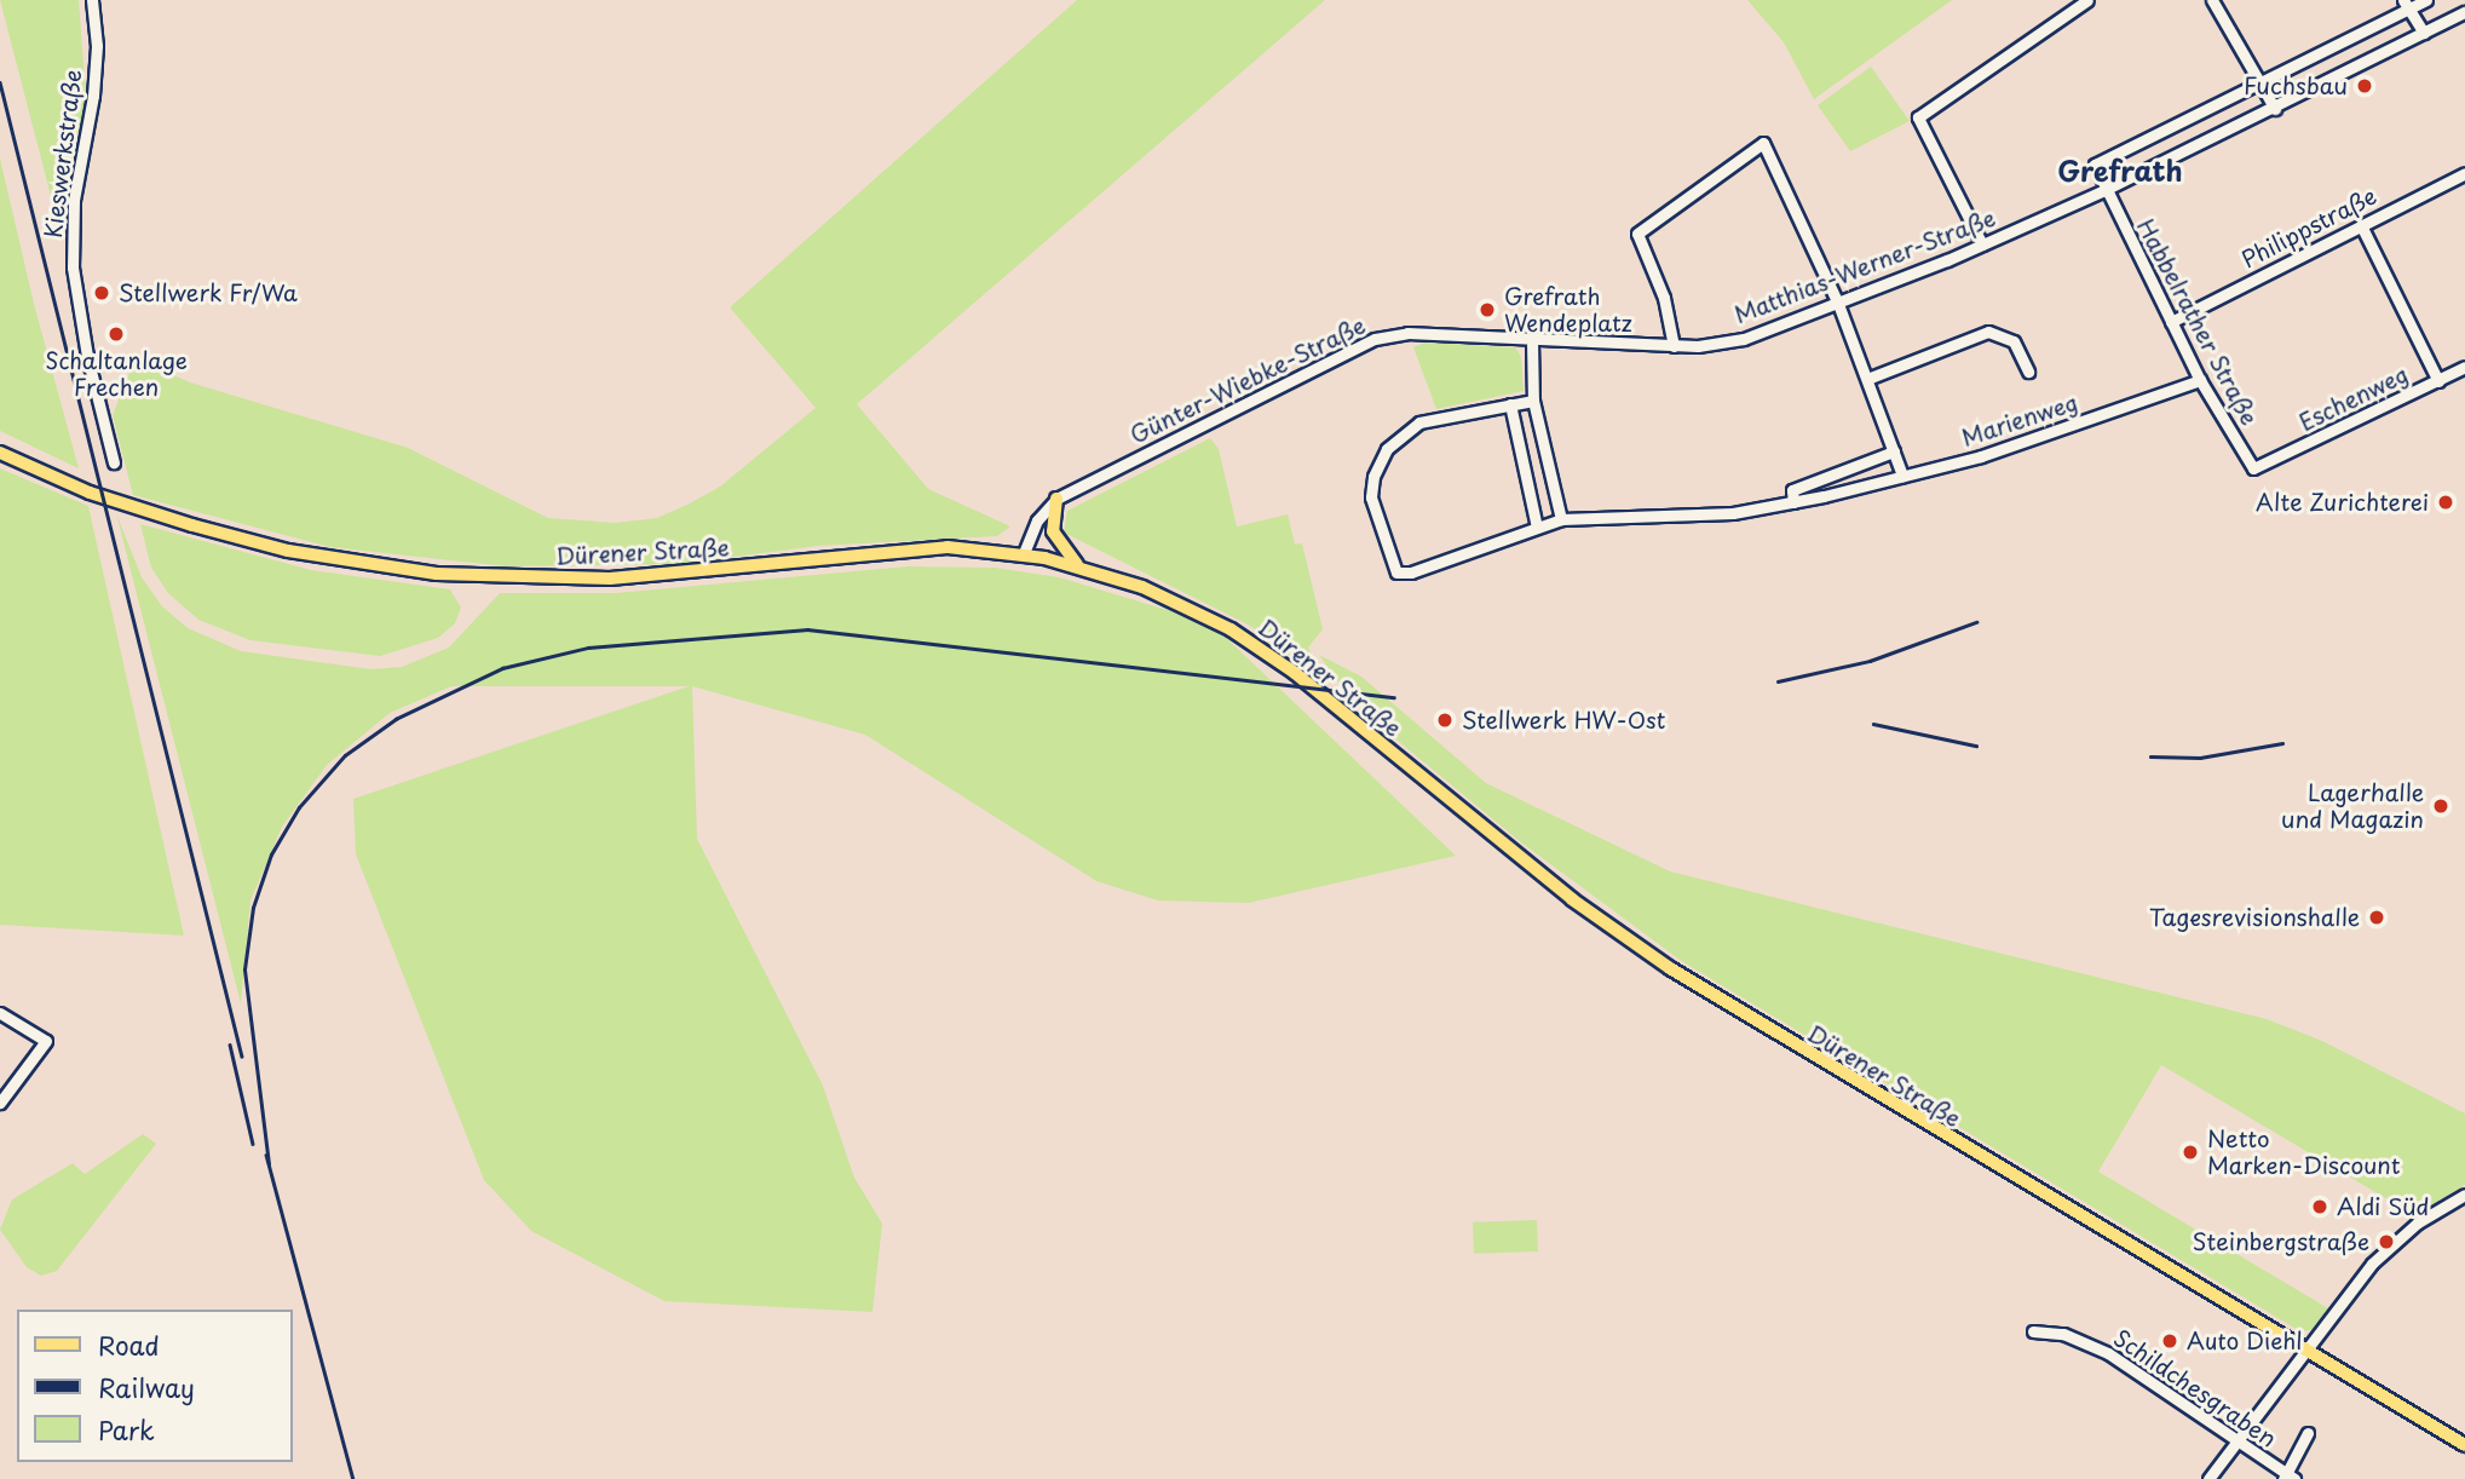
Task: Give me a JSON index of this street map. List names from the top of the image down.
{
  "streets": {
    "main road": ["Dürener Straße"],
    "street": [
      "Kieswerkstraße",
      "Philippstraße",
      "Matthias-Werner-Straße",
      "Habbelrather Straße",
      "Günter-Wiebke-Straße",
      "Eschenweg",
      "Marienweg",
      "Schildchesgraben"
    ]
  },
  "crossings": [
    ["Philippstraße", "Habbelrather Straße"],
    ["Matthias-Werner-Straße", "Habbelrather Straße"],
    ["Matthias-Werner-Straße", "Günter-Wiebke-Straße"],
    ["Habbelrather Straße", "Eschenweg"],
    ["Habbelrather Straße", "Marienweg"],
    ["Günter-Wiebke-Straße", "Dürener Straße"]
  ],
  "districts": ["Grefrath"],
  "places": [
    "Fuchsbau",
    "Stellwerk Fr/Wa",
    "Grefrath Wendeplatz",
    "Schaltanlage Frechen",
    "Alte Zurichterei",
    "Stellwerk HW-Ost",
    "Lagerhalle und Magazin",
    "Tagesrevisionshalle",
    "Netto Marken-Discount",
    "Aldi Süd",
    "Steinbergstraße",
    "Auto Diehl"
  ],
  "legend": ["Road", "Railway", "Park"]
}
